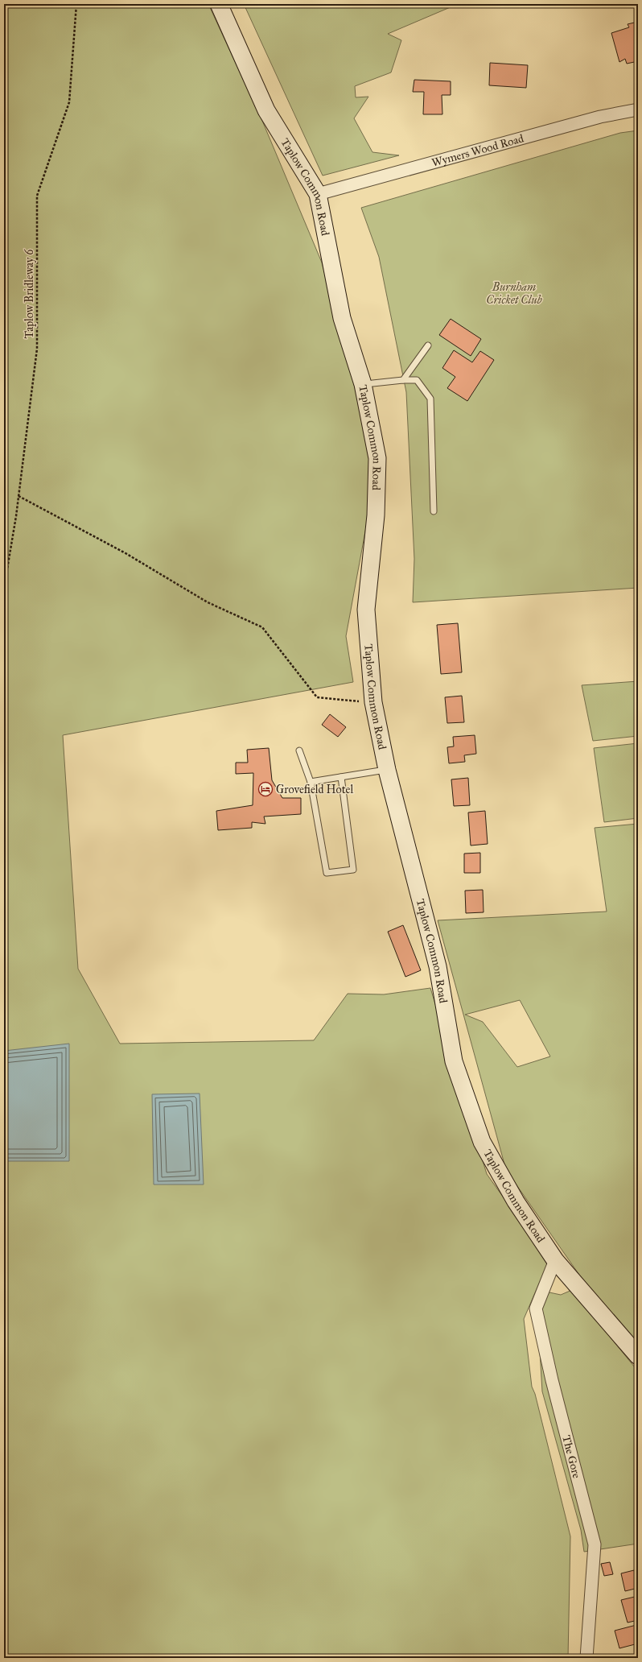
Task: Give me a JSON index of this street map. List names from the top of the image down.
{
  "streets": {
    "street": ["Wymers Wood Road", "Taplow Common Road", "The Gore"],
    "path": ["Taplow Bridleway 6"]
  },
  "crossings": [
    ["Wymers Wood Road", "Taplow Common Road"],
    ["Taplow Common Road", "The Gore"]
  ],
  "parks": ["Burnham Cricket Club"],
  "places": {
    "hotel": ["Grovefield Hotel"]
  }
}
